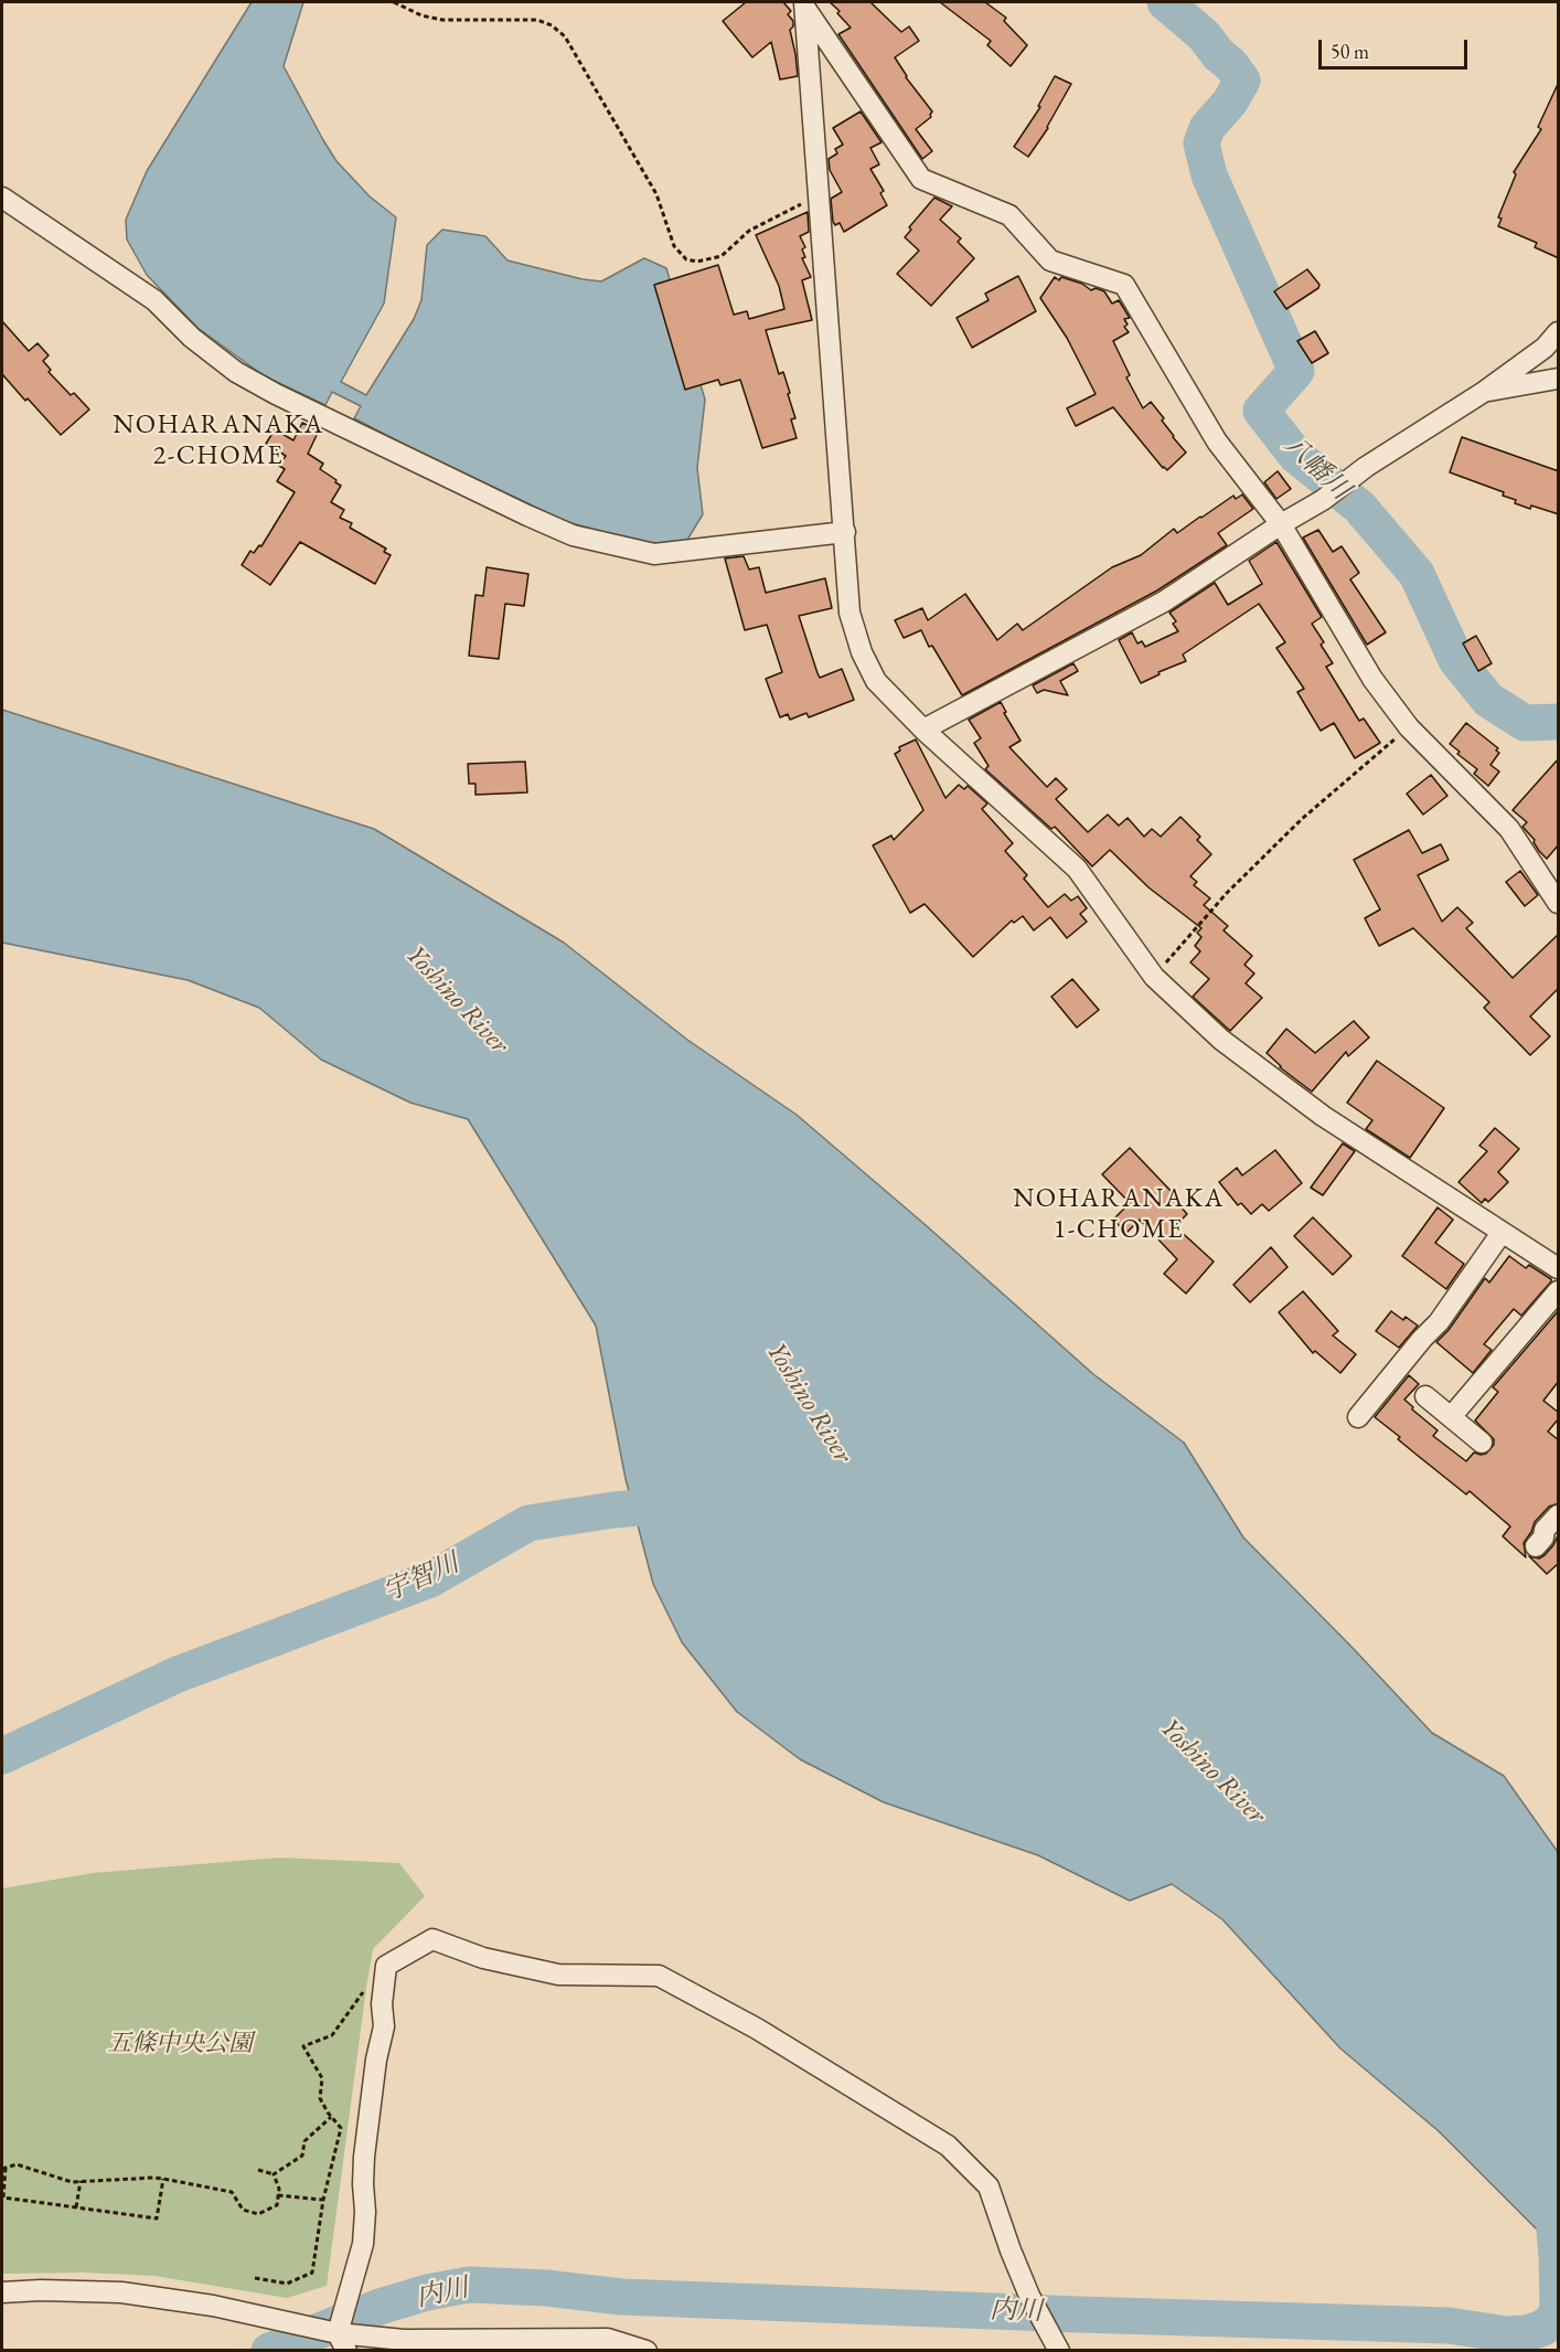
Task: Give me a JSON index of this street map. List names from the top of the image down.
{
  "districts": ["NOHARANAKA 2-CHOME", "NOHARANAKA 1-CHOME"],
  "water": [
    "八幡川",
    "Yoshino River",
    "宇智川",
    "内川"
  ],
  "parks": ["五條中央公園"],
  "scale_bar": "50 m"
}
